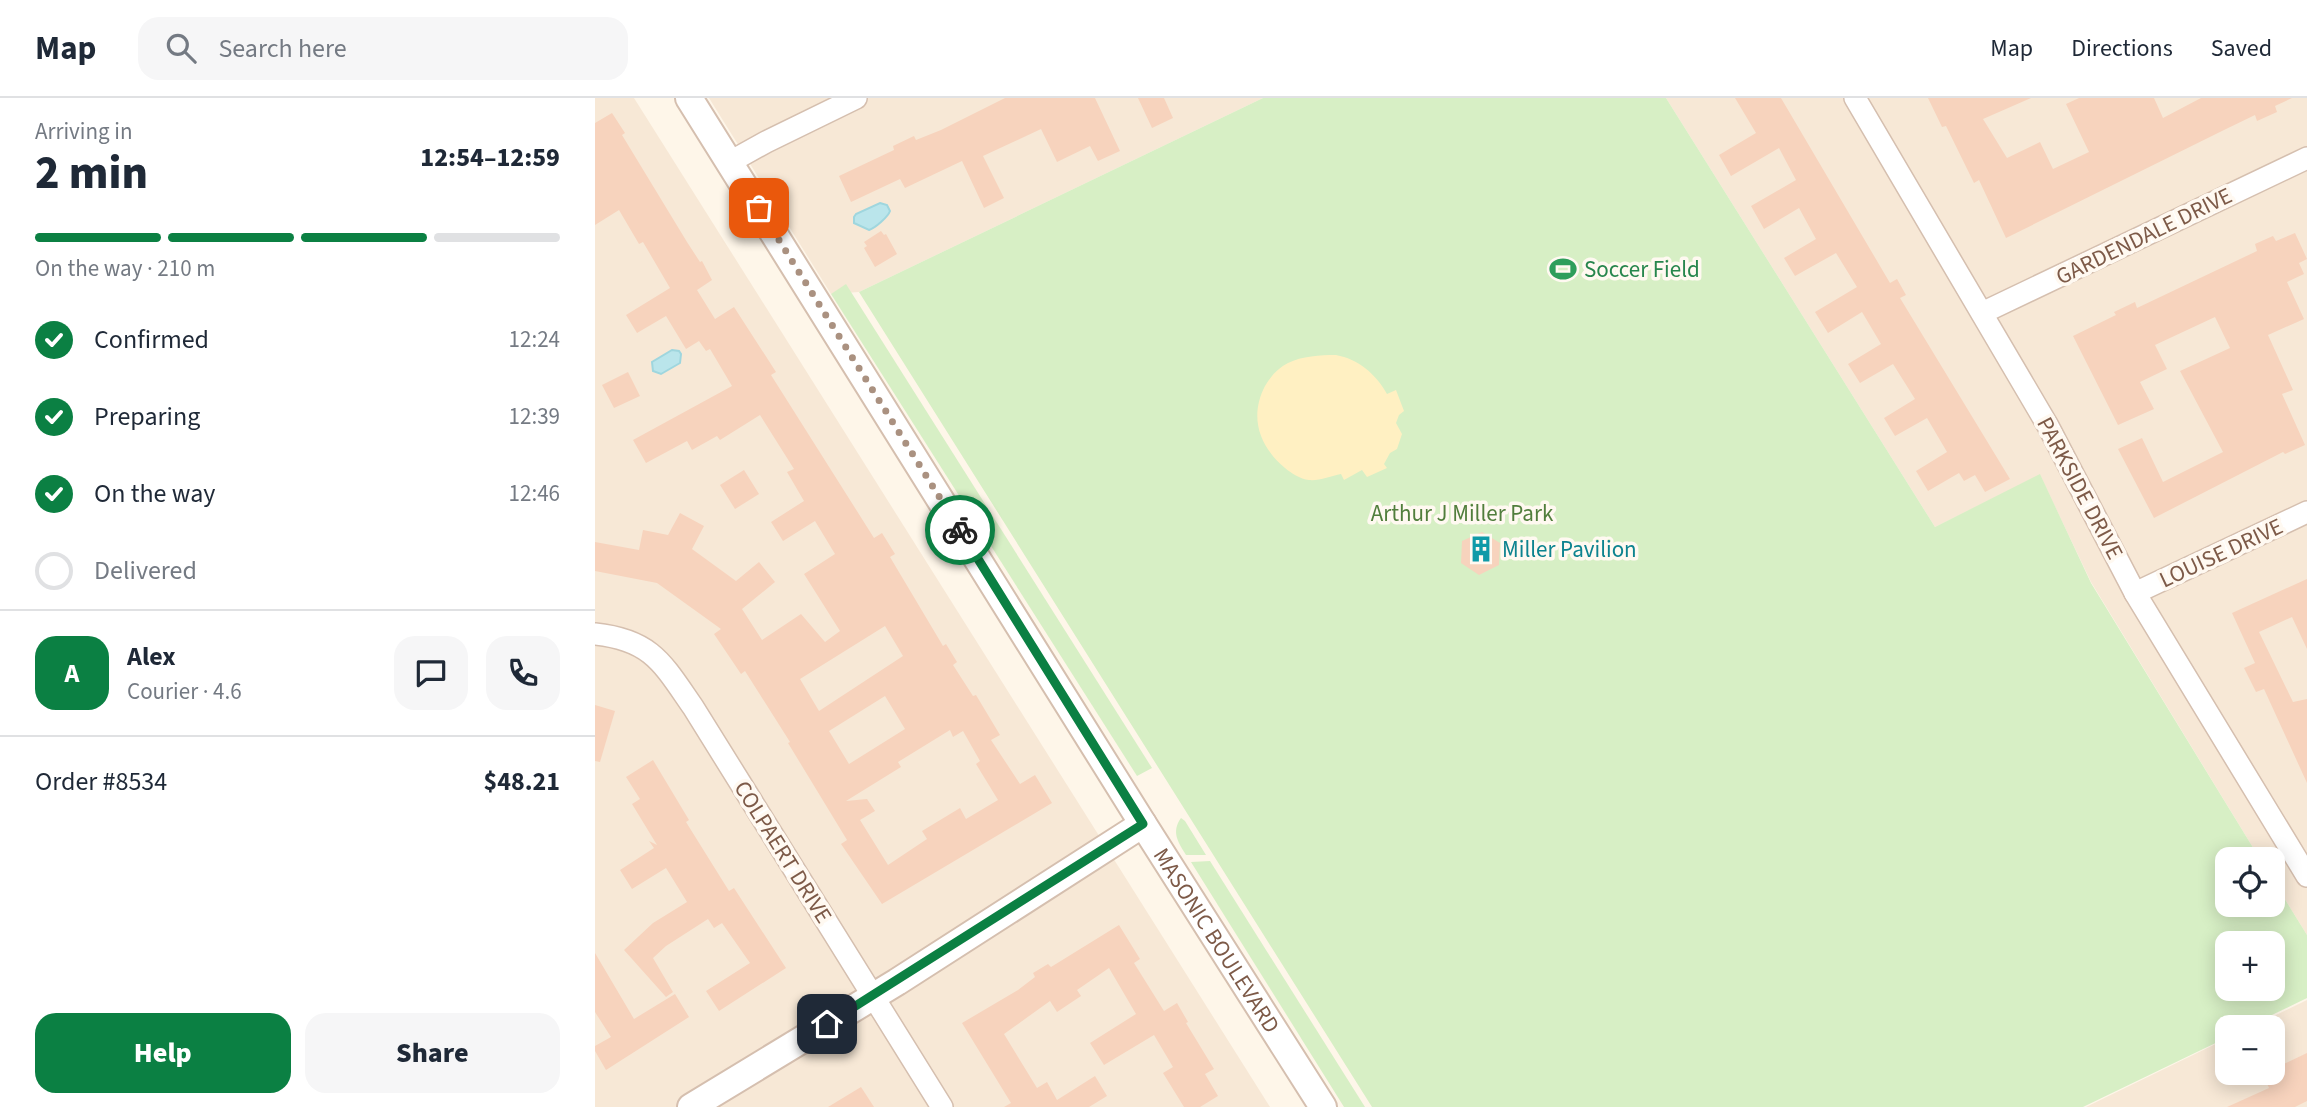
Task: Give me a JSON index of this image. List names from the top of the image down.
{
  "streets": {
    "street": [
      "GARDENDALE DRIVE",
      "PARKSIDE DRIVE",
      "LOUISE DRIVE",
      "COLPAERT DRIVE",
      "MASONIC BOULEVARD"
    ]
  },
  "crossings": [
    ["GARDENDALE DRIVE", "PARKSIDE DRIVE"],
    ["PARKSIDE DRIVE", "LOUISE DRIVE"]
  ],
  "parks": ["Arthur J Miller Park"],
  "places": {
    "sports": ["Soccer Field"],
    "building": ["Miller Pavilion"]
  },
  "page": {
    "header": "Map",
    "search": "Search here",
    "nav": ["Map", "Directions", "Saved"],
    "heading": ["2 min", "Arriving in", "12:54–12:59"],
    "panel": [
      "Alex",
      "Courier · 4.6",
      "Order #8534",
      "$48.21"
    ],
    "bar": "On the way · 210 m",
    "list": [
      ["Confirmed", "12:24"],
      ["Preparing", "12:39"],
      ["On the way", "12:46"],
      "Delivered"
    ],
    "round": "A",
    "map_buttons": ["+", "−"],
    "buttons": ["Help", "Share"]
  }
}
